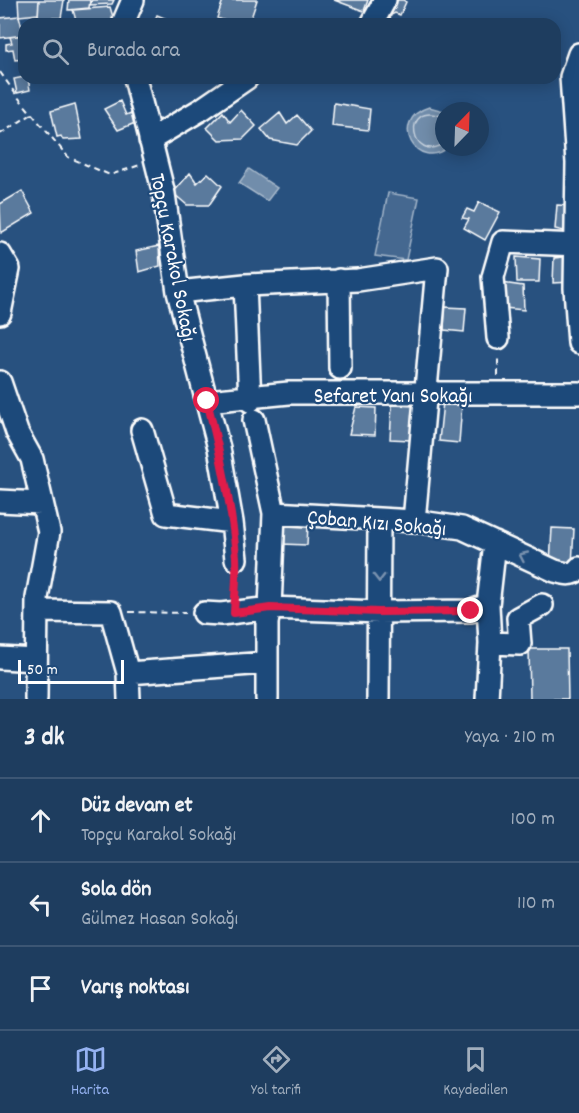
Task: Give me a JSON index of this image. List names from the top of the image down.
{
  "streets": {
    "street": ["Topçu Karakol Sokağı", "Sefaret Yanı Sokağı", "Çoban Kızı Sokağı"]
  },
  "crossings": [
    ["Topçu Karakol Sokağı", "Sefaret Yanı Sokağı"]
  ],
  "scale_bar": "50 m",
  "north": "top right",
  "page": {
    "search": "Burada ara",
    "scale": "50 m",
    "heading": ["3 dk", "Yaya · 210 m"],
    "list": [
      ["Düz devam et", "Topçu Karakol Sokağı", "100 m"],
      ["Sola dön", "Gülmez Hasan Sokağı", "110 m"],
      "Varış noktası"
    ],
    "nav": ["Harita", "Yol tarifi", "Kaydedilen"]
  }
}
